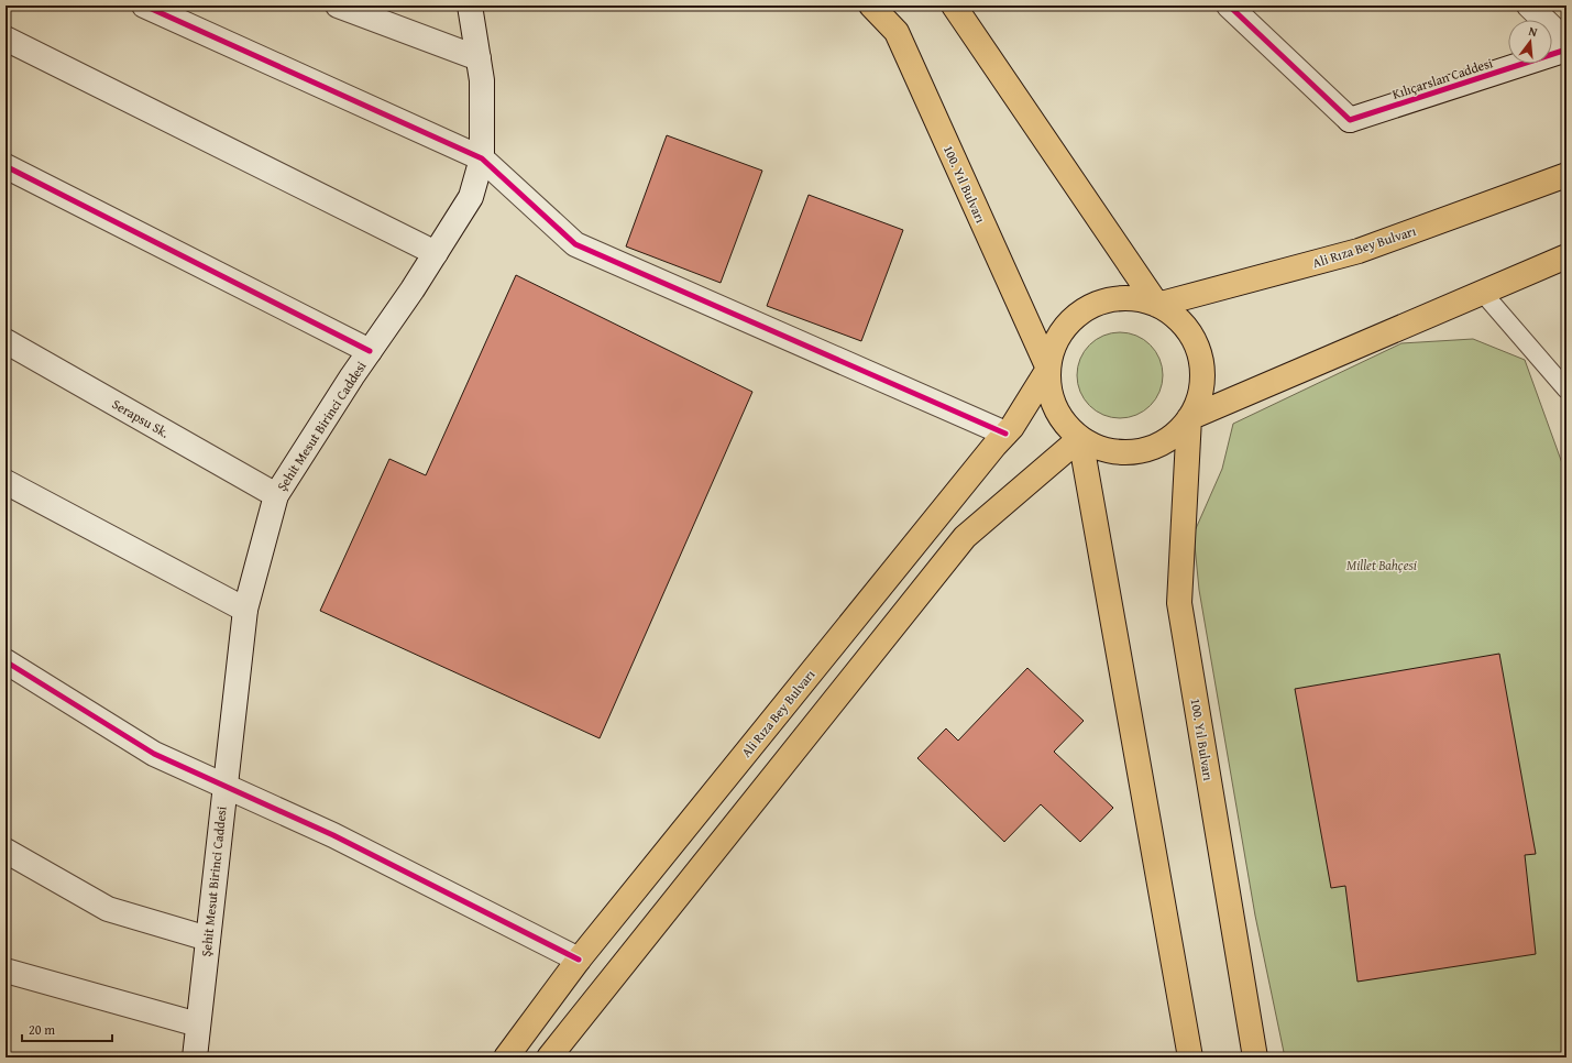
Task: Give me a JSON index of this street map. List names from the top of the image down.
{
  "streets": {
    "main road": ["100. Yıl Bulvarı", "Ali Rıza Bey Bulvarı"],
    "street": ["Kılıçarslan Caddesi", "Serapsu Sk.", "Şehit Mesut Birinci Caddesi"]
  },
  "crossings": [
    ["100. Yıl Bulvarı", "Ali Rıza Bey Bulvarı"],
    ["Serapsu Sk.", "Şehit Mesut Birinci Caddesi"]
  ],
  "parks": ["Millet Bahçesi"],
  "scale_bar": "20 m",
  "north": "top"
}
